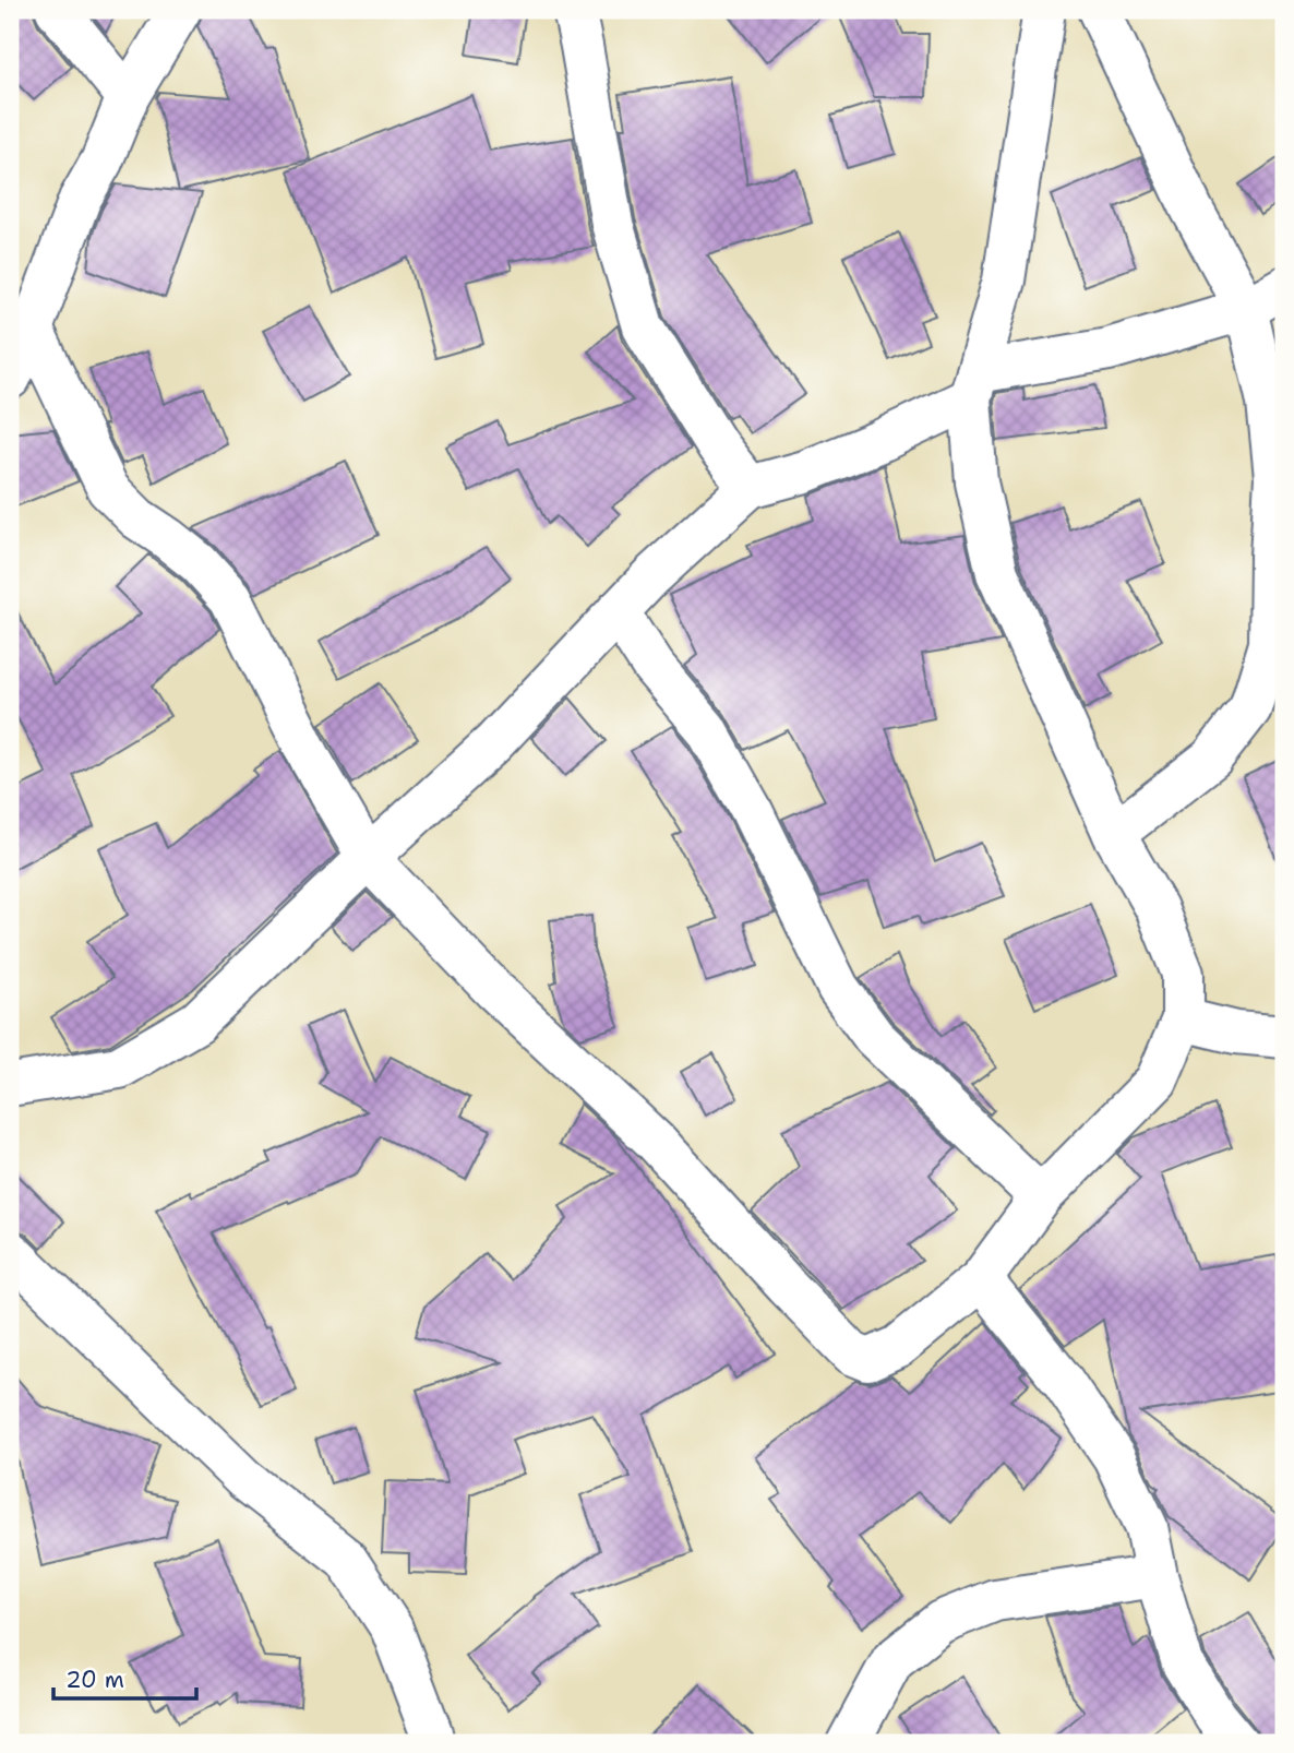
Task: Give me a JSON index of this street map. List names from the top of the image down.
{
  "scale_bar": "20 m"
}
